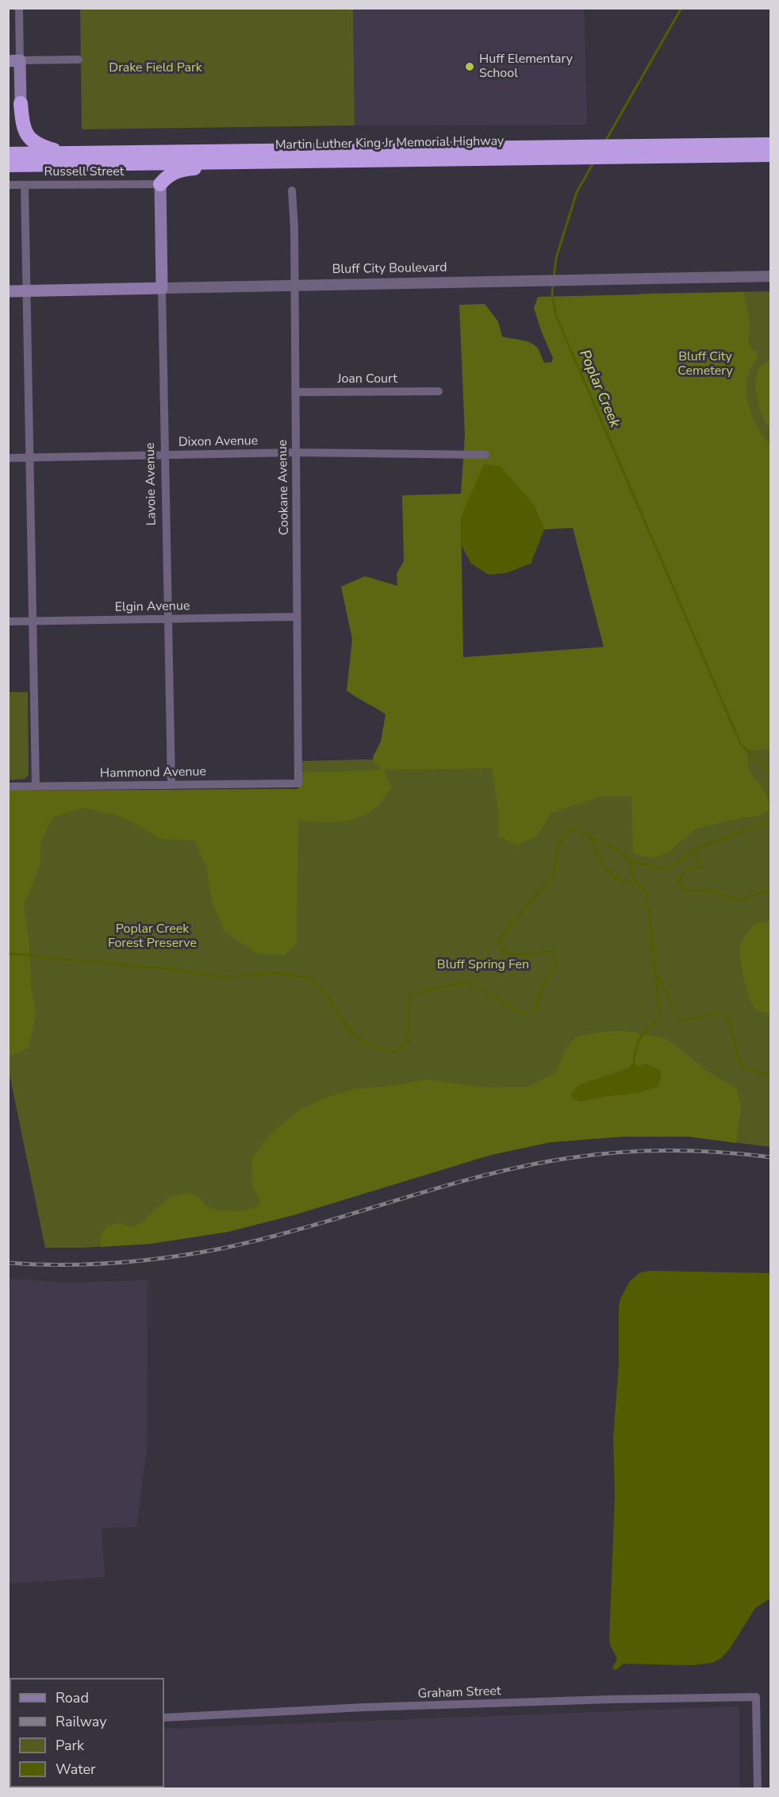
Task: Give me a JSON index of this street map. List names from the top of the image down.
{
  "streets": {
    "highway": ["Martin Luther King Jr Memorial Highway"],
    "main road": ["Bluff City Boulevard", "Lavoie Avenue"],
    "street": [
      "Russell Street",
      "Joan Court",
      "Dixon Avenue",
      "Cookane Avenue",
      "Elgin Avenue",
      "Hammond Avenue",
      "Graham Street"
    ]
  },
  "crossings": [
    ["Russell Street", "Lavoie Avenue"],
    ["Bluff City Boulevard", "Lavoie Avenue"],
    ["Bluff City Boulevard", "Cookane Avenue"],
    ["Joan Court", "Cookane Avenue"],
    ["Dixon Avenue", "Lavoie Avenue"],
    ["Dixon Avenue", "Cookane Avenue"],
    ["Lavoie Avenue", "Elgin Avenue"],
    ["Lavoie Avenue", "Hammond Avenue"],
    ["Cookane Avenue", "Elgin Avenue"],
    ["Cookane Avenue", "Hammond Avenue"]
  ],
  "water": ["Poplar Creek"],
  "parks": [
    "Drake Field Park",
    "Bluff City Cemetery",
    "Poplar Creek Forest Preserve",
    "Bluff Spring Fen"
  ],
  "places": ["Huff Elementary School"],
  "legend": [
    "Road",
    "Railway",
    "Park",
    "Water"
  ]
}
